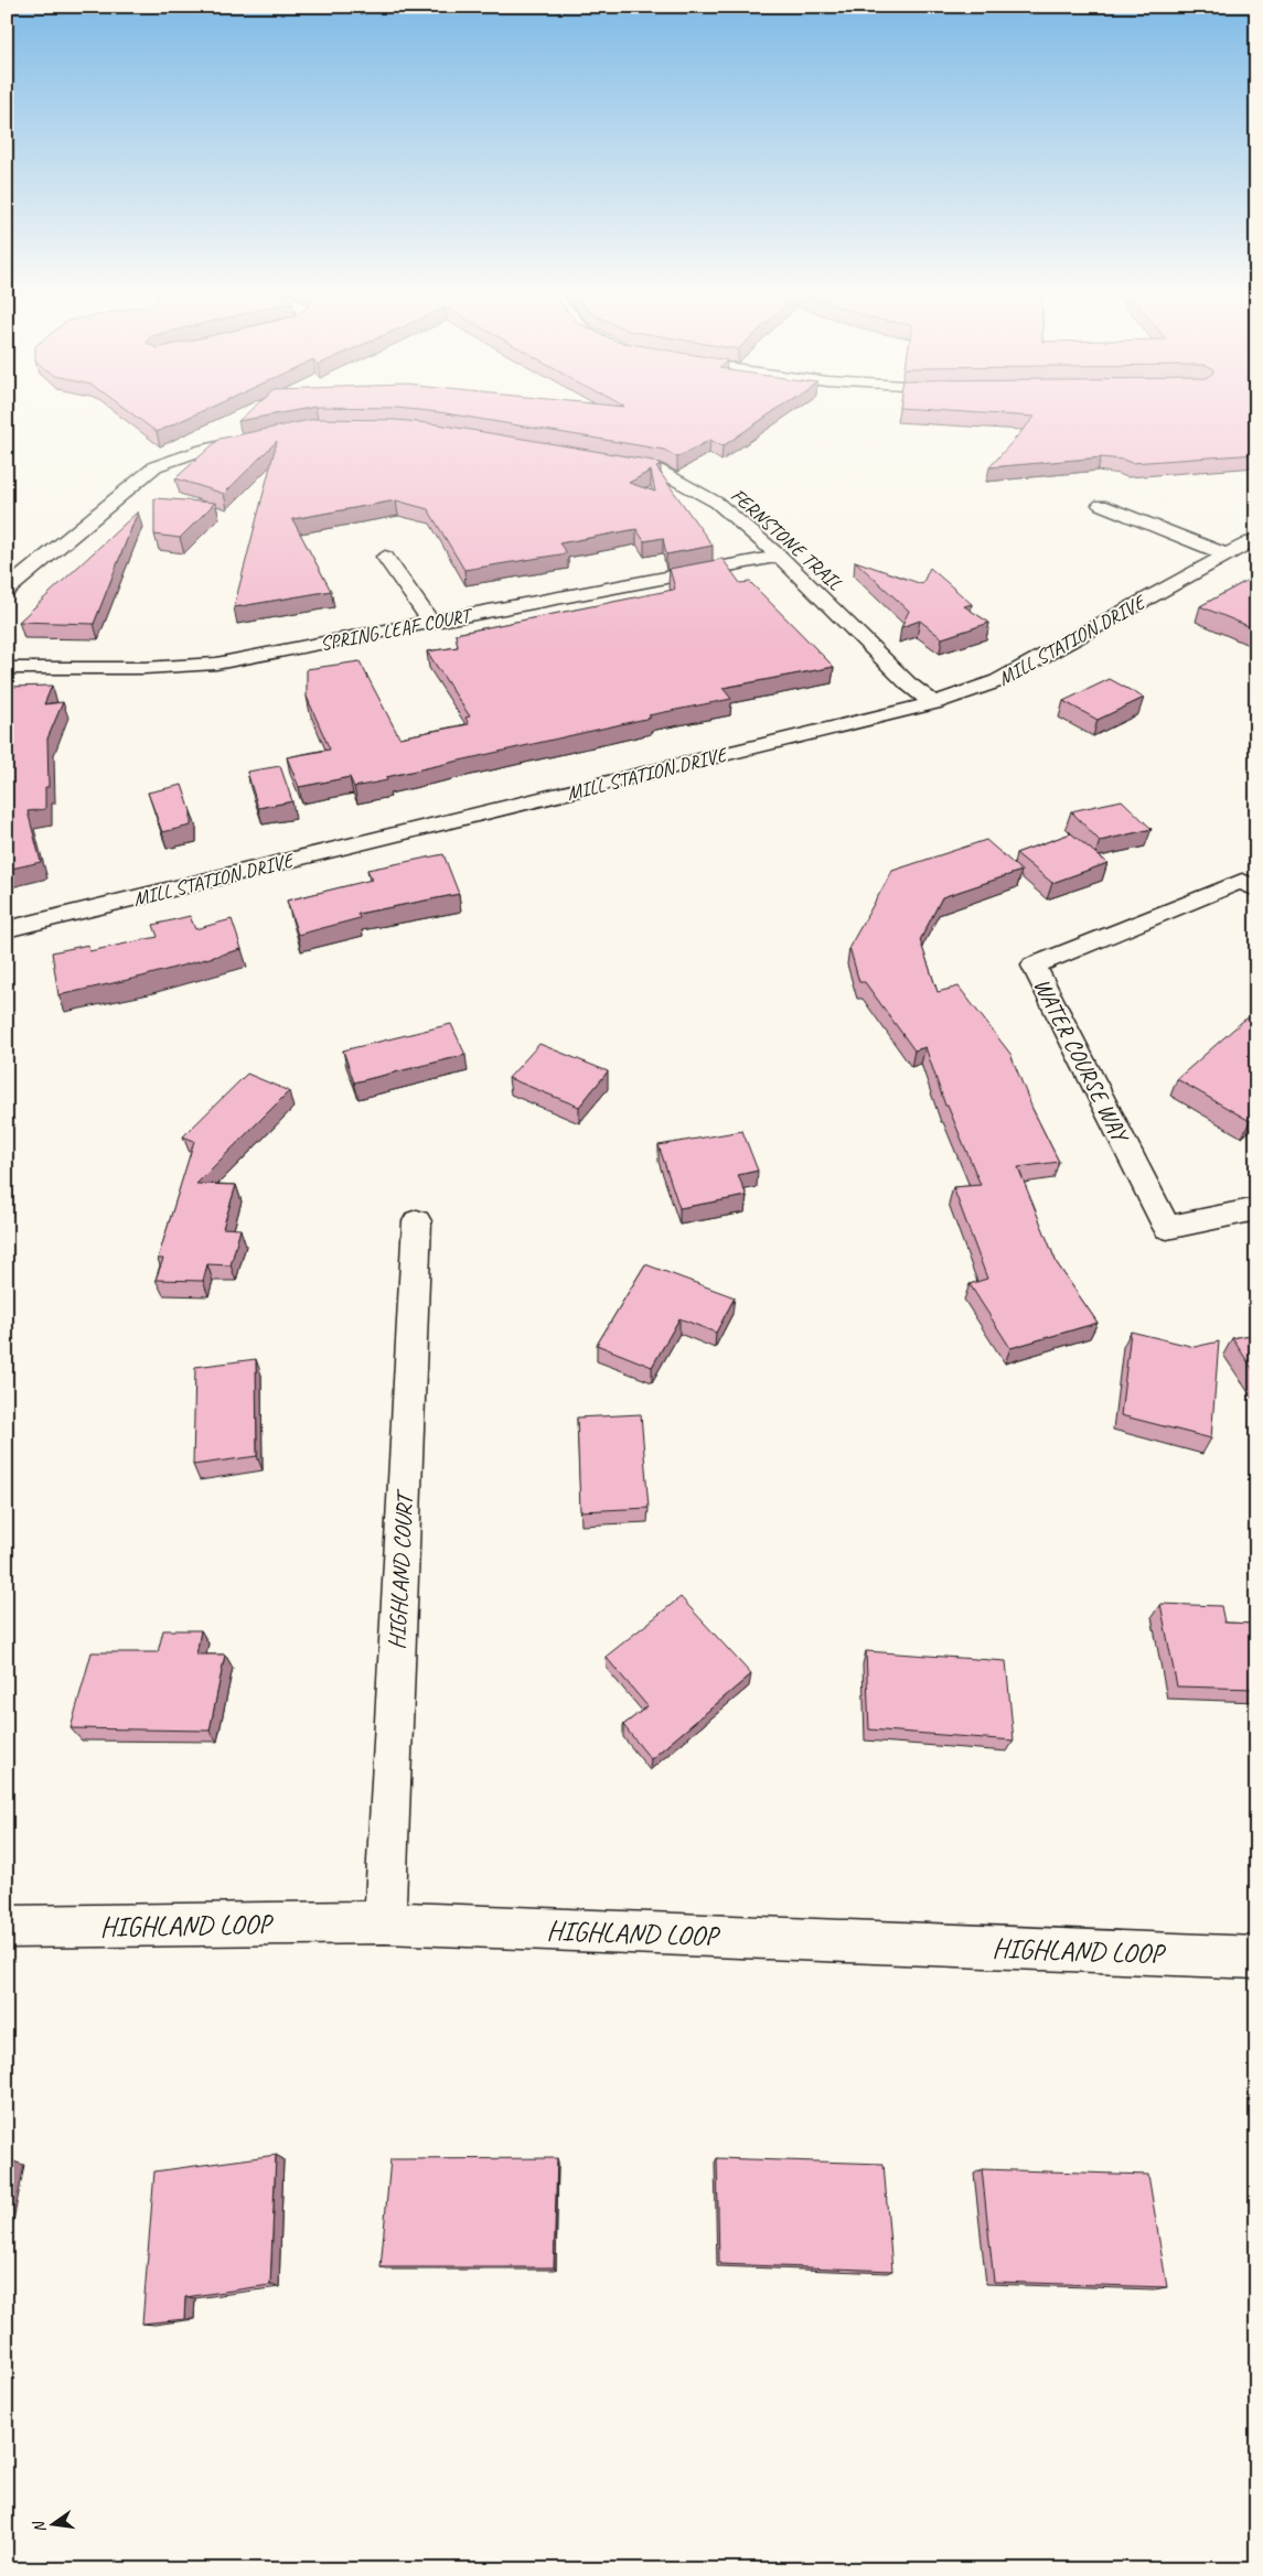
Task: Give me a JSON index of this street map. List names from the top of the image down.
{
  "streets": {
    "street": [
      "FERNSTONE TRAIL",
      "SPRING LEAF COURT",
      "MILL STATION DRIVE",
      "WATER COURSE WAY",
      "HIGHLAND COURT",
      "HIGHLAND LOOP"
    ]
  },
  "crossings": [
    ["FERNSTONE TRAIL", "SPRING LEAF COURT"],
    ["FERNSTONE TRAIL", "MILL STATION DRIVE"],
    ["HIGHLAND COURT", "HIGHLAND LOOP"]
  ],
  "north": "left"
}
